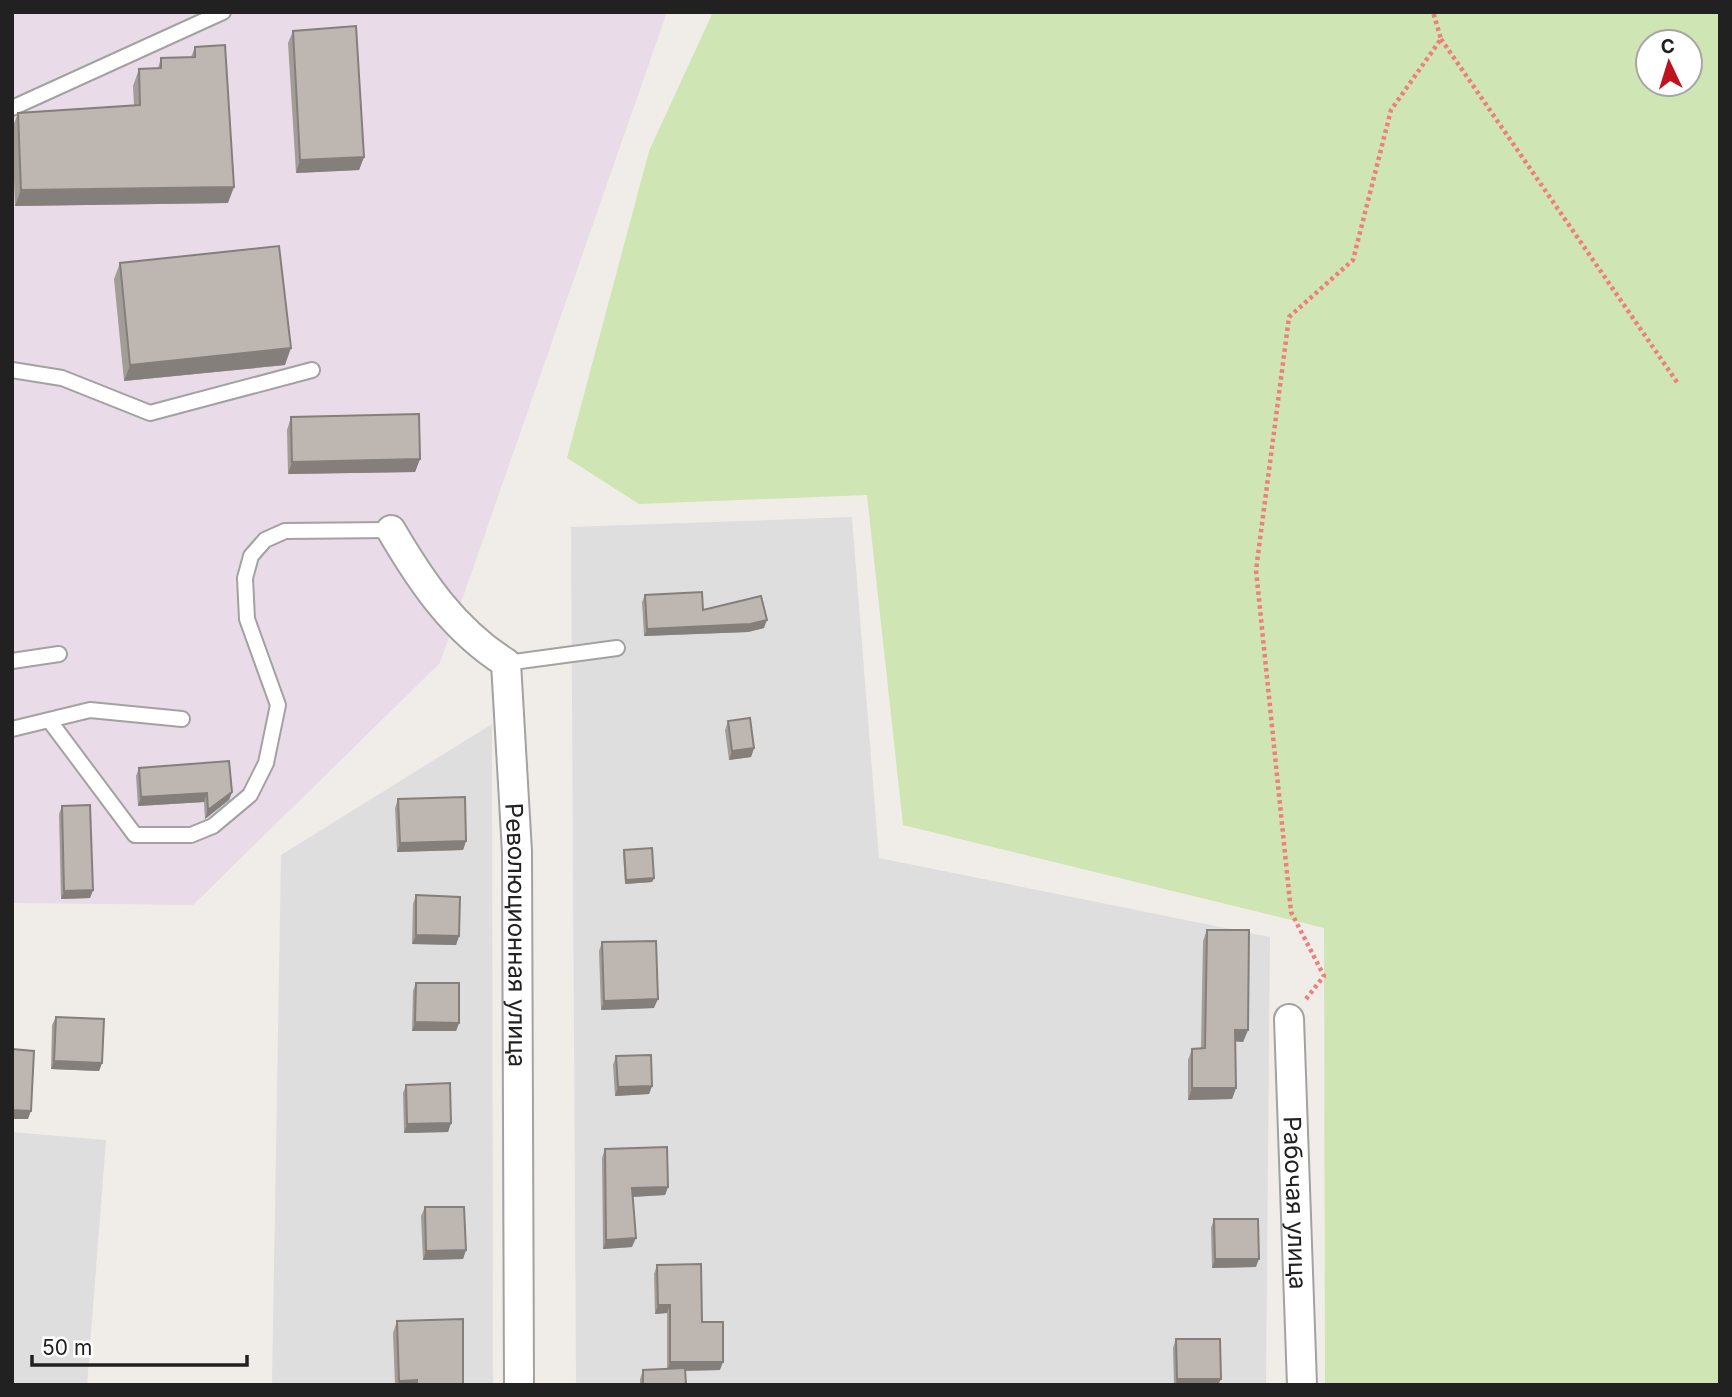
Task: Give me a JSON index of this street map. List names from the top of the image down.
{
  "streets": {
    "street": ["Революционная улица", "Рабочая улица"]
  },
  "scale_bar": "50 m",
  "north": "top"
}
